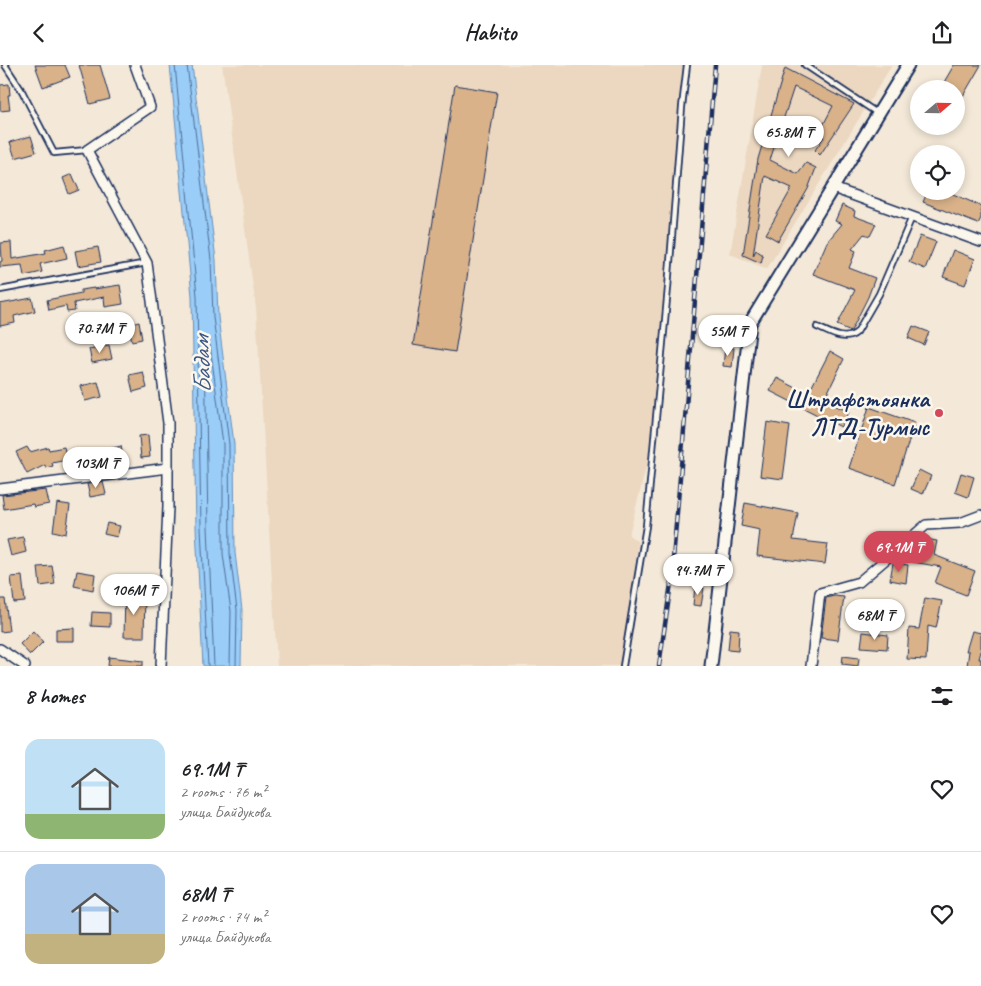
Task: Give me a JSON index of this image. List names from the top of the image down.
{
  "water": ["Бадам"],
  "places": ["Штрафстоянка ЛТД-Турмыс"],
  "north": "right",
  "page": {
    "header": "Habito",
    "price": [
      "65.8M ₸",
      "70.7M ₸",
      "55M ₸",
      "103M ₸",
      "69.1M ₸",
      "94.7M ₸",
      "106M ₸",
      "68M ₸"
    ],
    "heading": "8 homes",
    "list": [
      {
        "name": "69.1M ₸",
        "note": "2 rooms · 76 m² · улица Байдукова"
      },
      {
        "name": "68M ₸",
        "note": "2 rooms · 74 m² · улица Байдукова"
      }
    ]
  }
}
